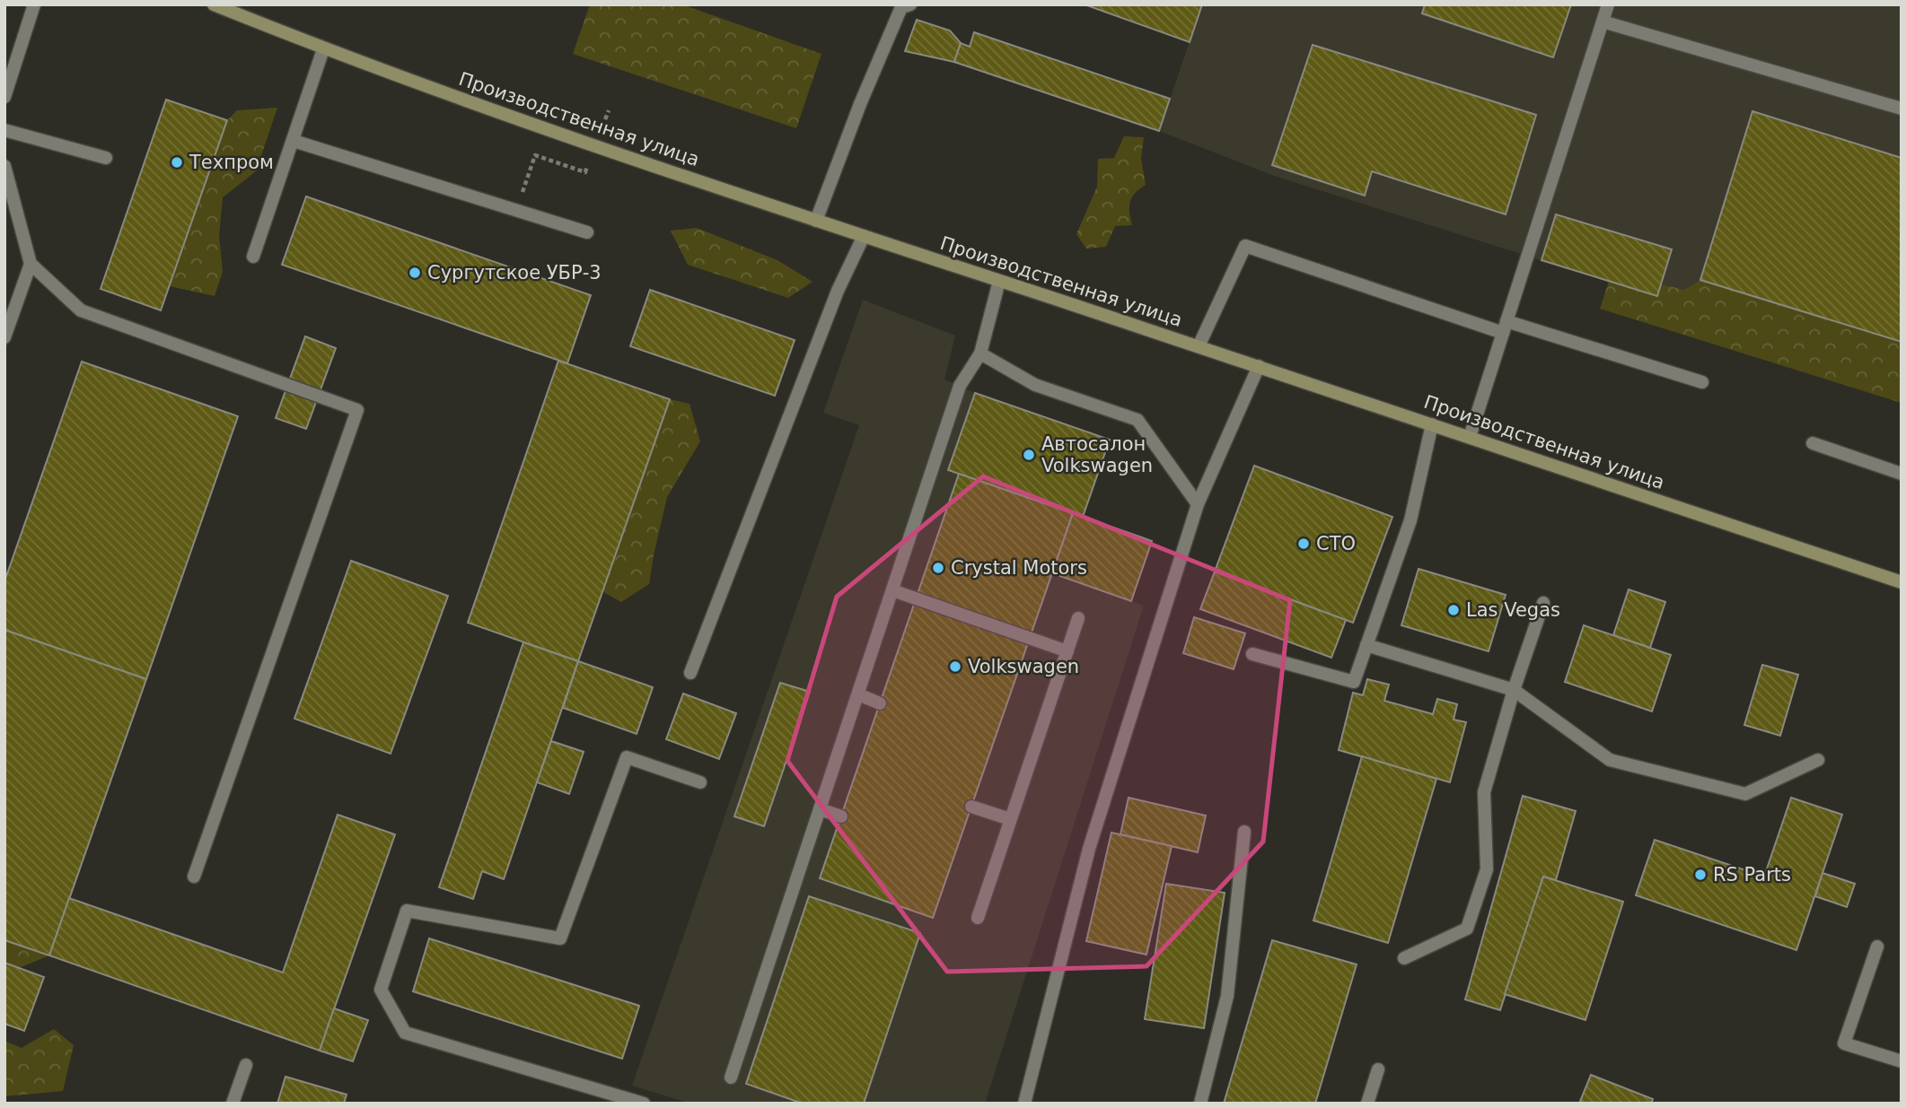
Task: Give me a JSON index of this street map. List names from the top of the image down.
{
  "streets": {
    "main road": ["Производственная улица"]
  },
  "places": [
    "Техпром",
    "Сургутское УБР-3",
    "Автосалон Volkswagen",
    "СТО",
    "Crystal Motors",
    "Las Vegas",
    "Volkswagen",
    "RS Parts"
  ]
}
